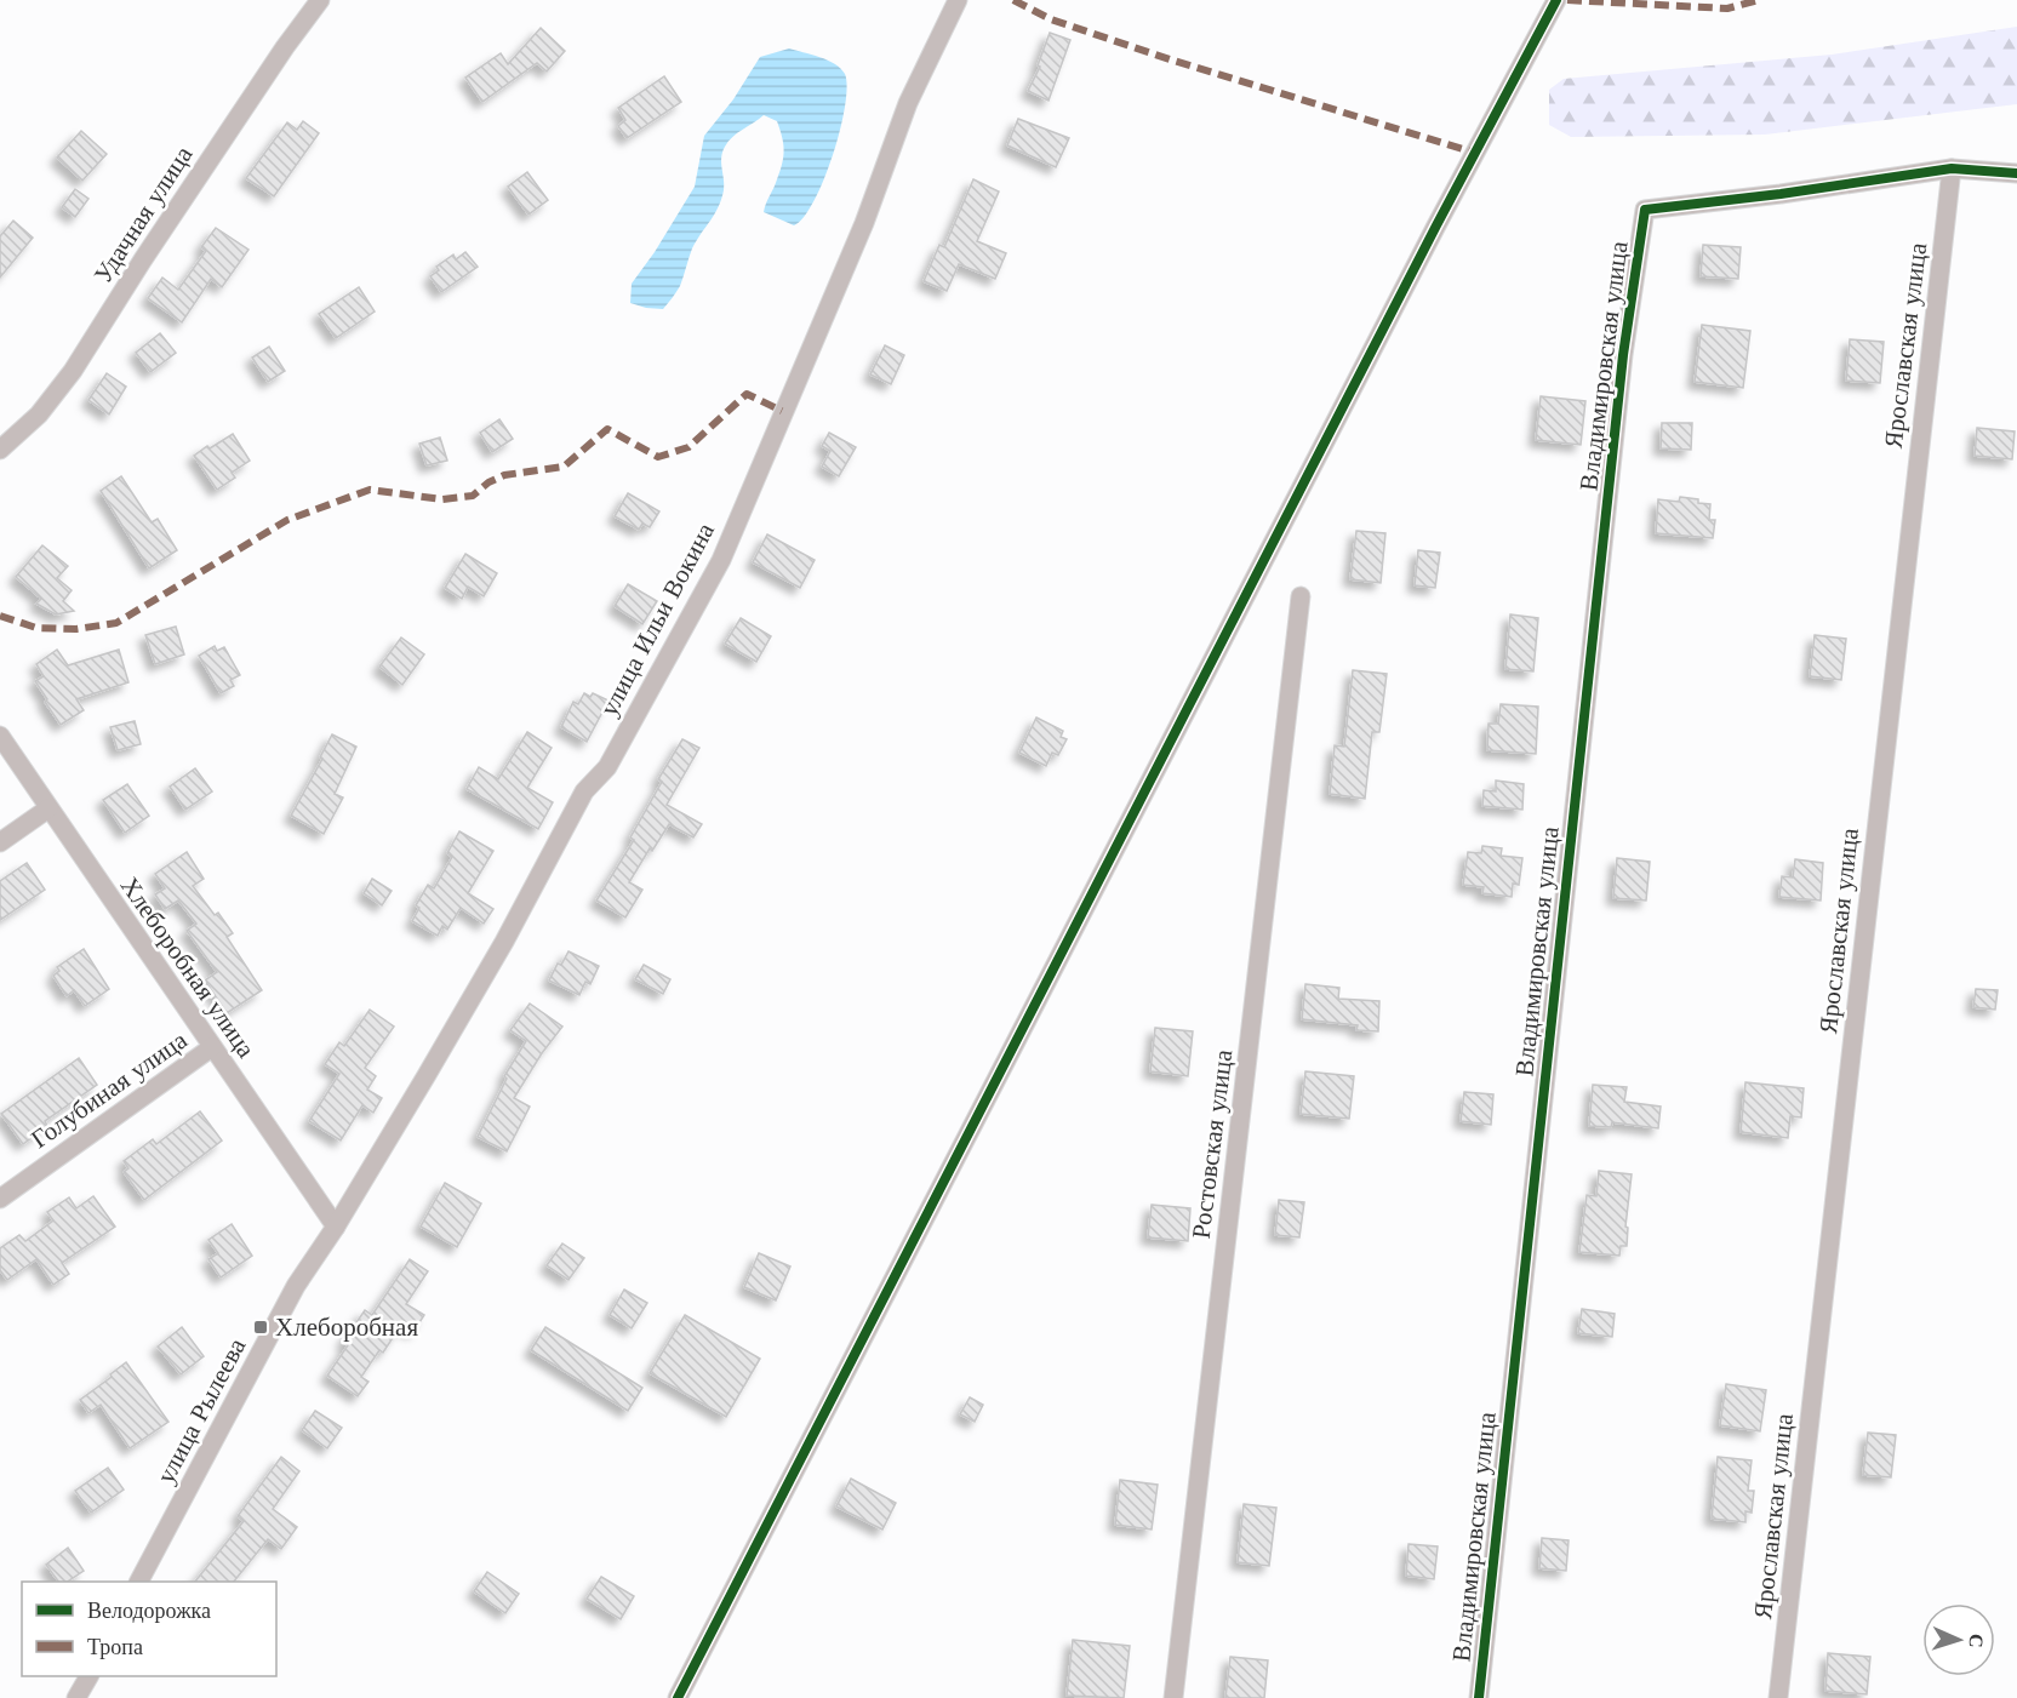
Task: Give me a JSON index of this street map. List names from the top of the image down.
{
  "streets": {
    "street": [
      "Удачная улица",
      "Ярославская улица",
      "Владимировская улица",
      "улица Ильи Вокина",
      "Хлеборобная улица",
      "Голубиная улица",
      "Ростовская улица",
      "улица Рылеева"
    ]
  },
  "crossings": [
    ["Ярославская улица", "Владимировская улица"],
    ["улица Ильи Вокина", "Хлеборобная улица"],
    ["улица Ильи Вокина", "улица Рылеева"],
    ["Хлеборобная улица", "Голубиная улица"],
    ["Хлеборобная улица", "улица Рылеева"]
  ],
  "places": {
    "transit": ["Хлеборобная"]
  },
  "legend": ["Велодорожка", "Тропа"],
  "north": "right"
}
